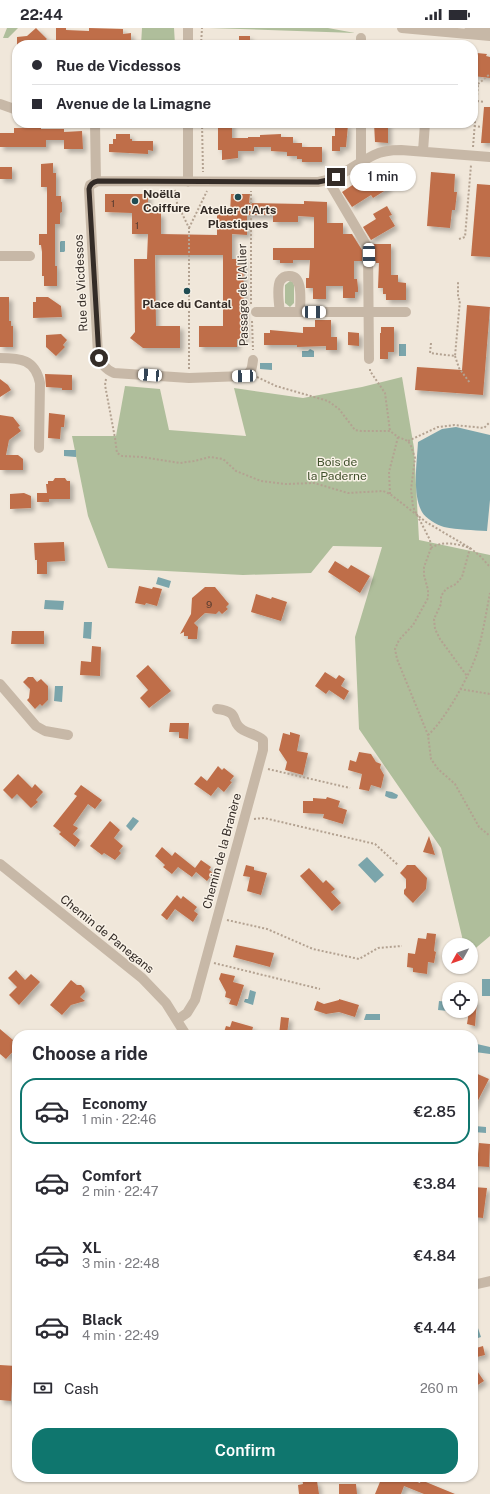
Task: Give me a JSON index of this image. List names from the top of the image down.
{
  "streets": {
    "street": ["Rue de Vicdessos", "Chemin de la Branère", "Chemin de Panegans"],
    "path": ["Passage de l'Allier"]
  },
  "crossings": [
    ["Chemin de la Branère", "Chemin de Panegans"]
  ],
  "parks": ["Bois de la Paderne"],
  "places": ["Atelier d'Arts Plastiques", "Noëlla Coiffure", "Place du Cantal"],
  "house_numbers": ["1", "1", "9"],
  "north": "bottom left",
  "page": {
    "status": "22:44",
    "banner": ["Rue de Vicdessos", "Avenue de la Limagne"],
    "bubble": "1 min",
    "heading": "Choose a ride",
    "list": [
      {
        "name": "Economy",
        "note": "1 min · 22:46",
        "value": "€2.85"
      },
      {
        "name": "Comfort",
        "note": "2 min · 22:47",
        "value": "€3.84"
      },
      {
        "name": "XL",
        "note": "3 min · 22:48",
        "value": "€4.84"
      },
      {
        "name": "Black",
        "note": "4 min · 22:49",
        "value": "€4.44"
      }
    ],
    "pay": ["Cash", "260 m"],
    "buttons": "Confirm"
  }
}
